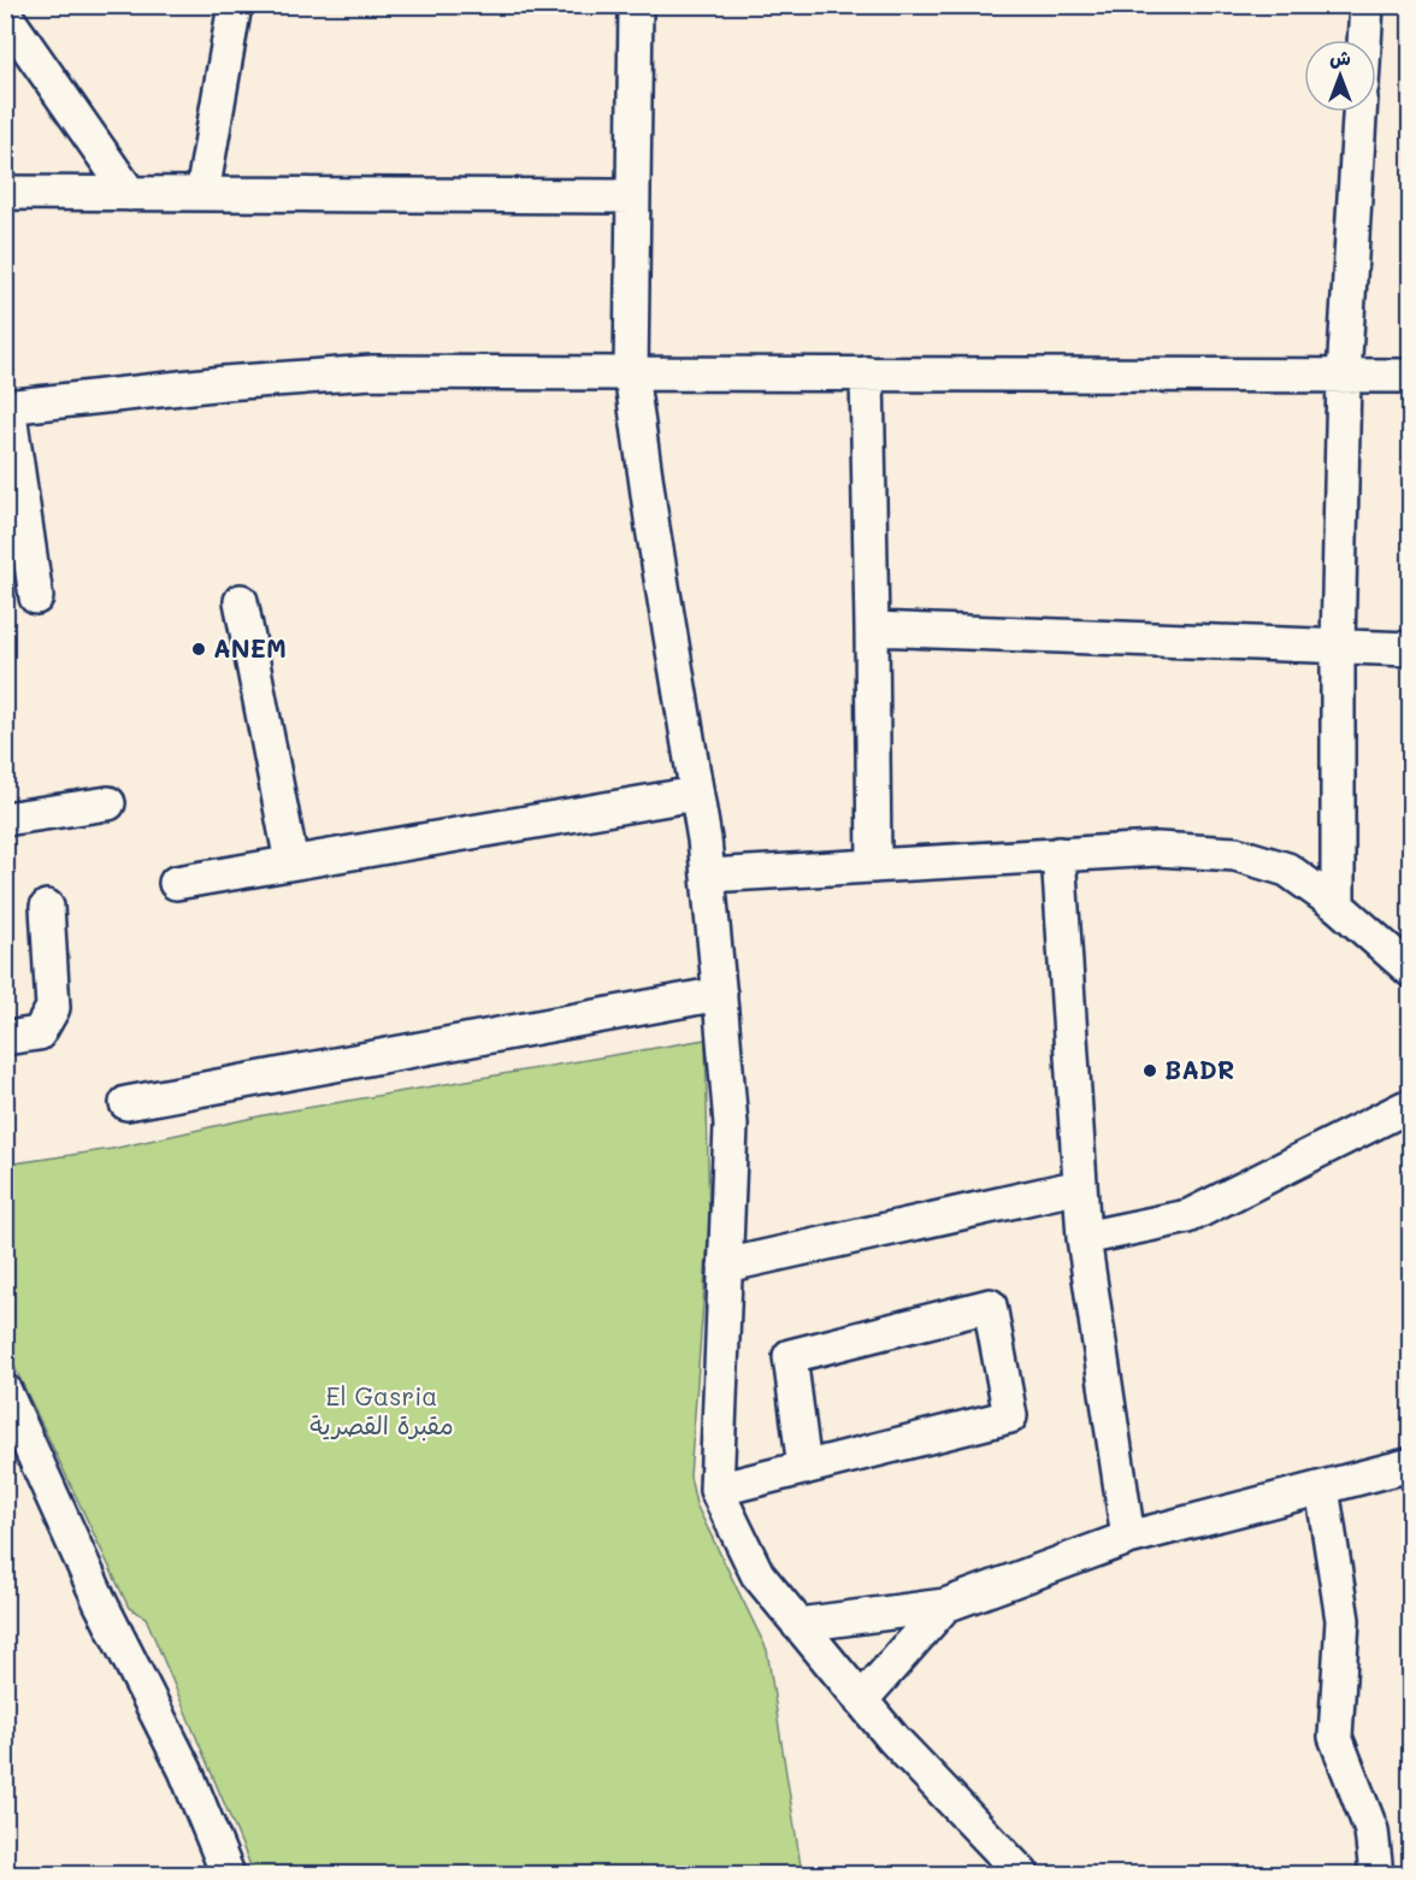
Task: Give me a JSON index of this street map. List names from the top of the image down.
{
  "parks": ["El Gasria مقبرة القصرية"],
  "places": ["ANEM", "BADR"],
  "north": "top"
}
